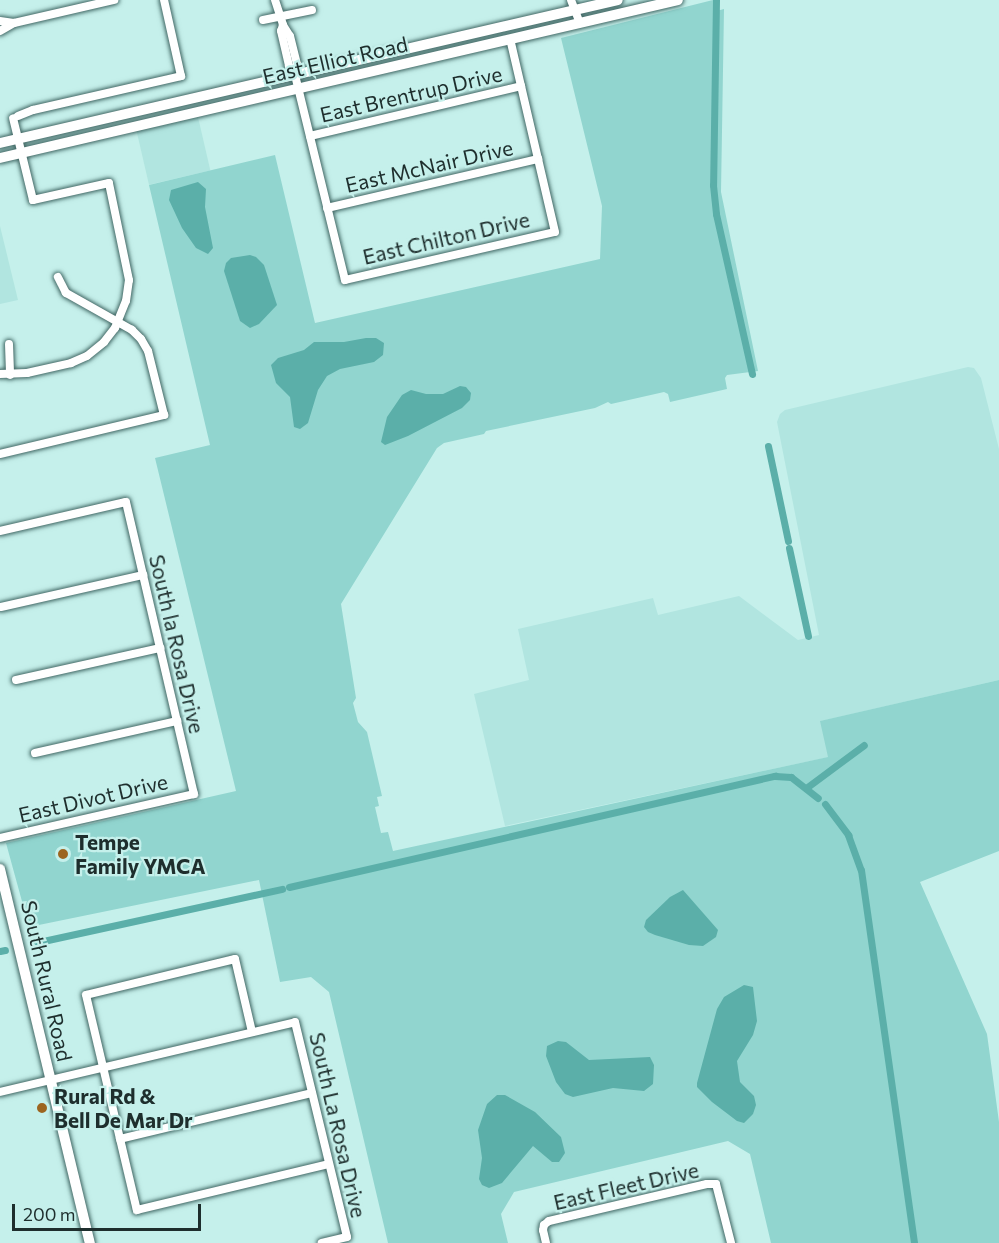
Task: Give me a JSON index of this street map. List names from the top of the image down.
{
  "streets": {
    "main road": ["East Elliot Road", "South Rural Road"],
    "street": [
      "East Brentrup Drive",
      "East McNair Drive",
      "East Chilton Drive",
      "South la Rosa Drive",
      "East Divot Drive",
      "South La Rosa Drive",
      "East Fleet Drive"
    ]
  },
  "crossings": [
    ["East McNair Drive", "East Chilton Drive"],
    ["South la Rosa Drive", "East Divot Drive"]
  ],
  "places": ["Tempe Family YMCA", "Rural Rd & Bell De Mar Dr"],
  "scale_bar": "200 m"
}
